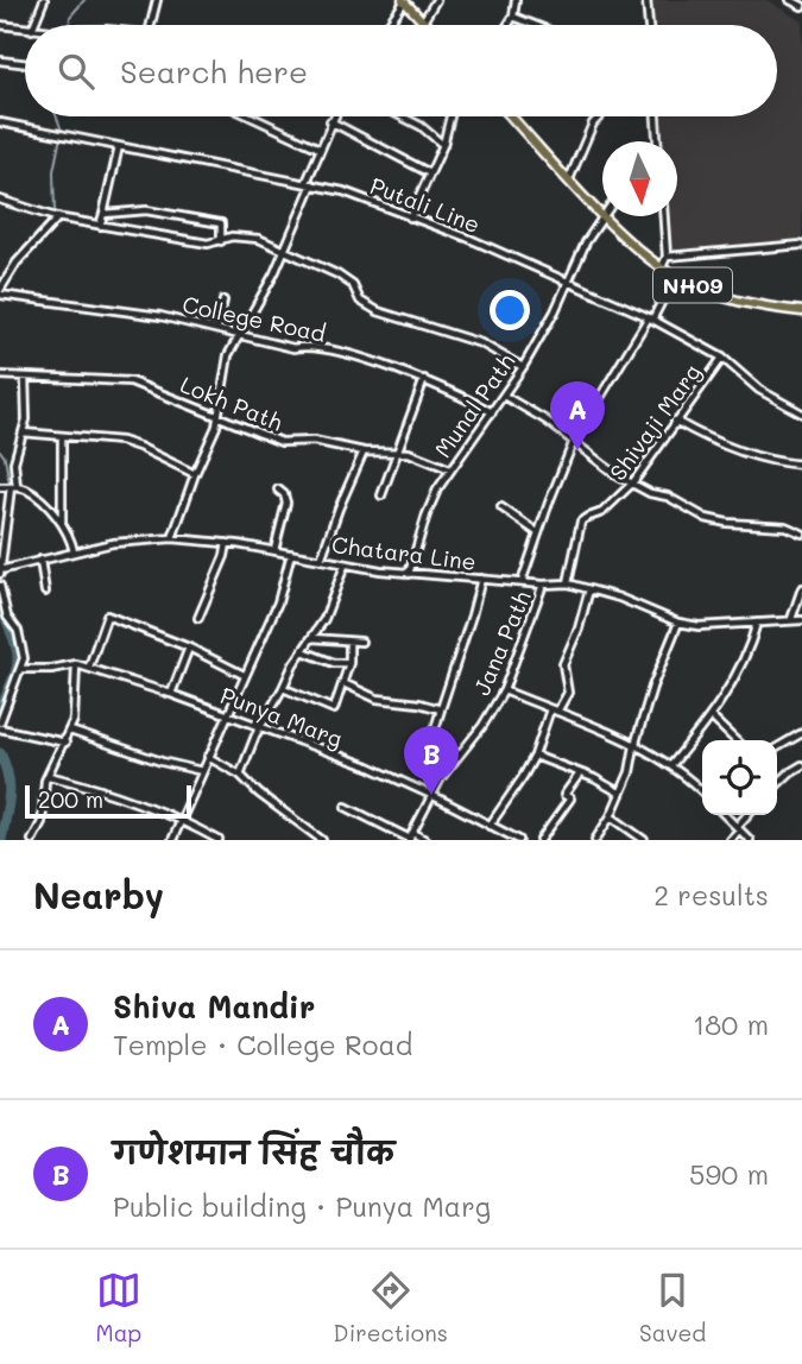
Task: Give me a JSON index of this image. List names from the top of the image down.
{
  "streets": {
    "main road": ["NH09"],
    "street": [
      "Putali Line",
      "College Road",
      "Lokh Path",
      "Munal Path",
      "Shivaji Marg",
      "Chatara Line",
      "Jana Path",
      "Punya Marg"
    ]
  },
  "crossings": [
    ["Putali Line", "Munal Path"],
    ["Putali Line", "Shivaji Marg"],
    ["College Road", "Munal Path"],
    ["Lokh Path", "Munal Path"],
    ["Munal Path", "Chatara Line"],
    ["Shivaji Marg", "Chatara Line"],
    ["Chatara Line", "Jana Path"],
    ["Jana Path", "Punya Marg"]
  ],
  "scale_bar": "200 m",
  "north": "bottom",
  "page": {
    "search": "Search here",
    "pins": ["A", "B"],
    "scale": "200 m",
    "heading": ["Nearby", "2 results"],
    "list": [
      {
        "mark": "A",
        "name": "Shiva Mandir",
        "note": "Temple · College Road",
        "value": "180 m"
      },
      {
        "mark": "B",
        "name": "गणेशमान सिंह चौक",
        "note": "Public building · Punya Marg",
        "value": "590 m"
      }
    ],
    "nav": ["Map", "Directions", "Saved"]
  }
}
